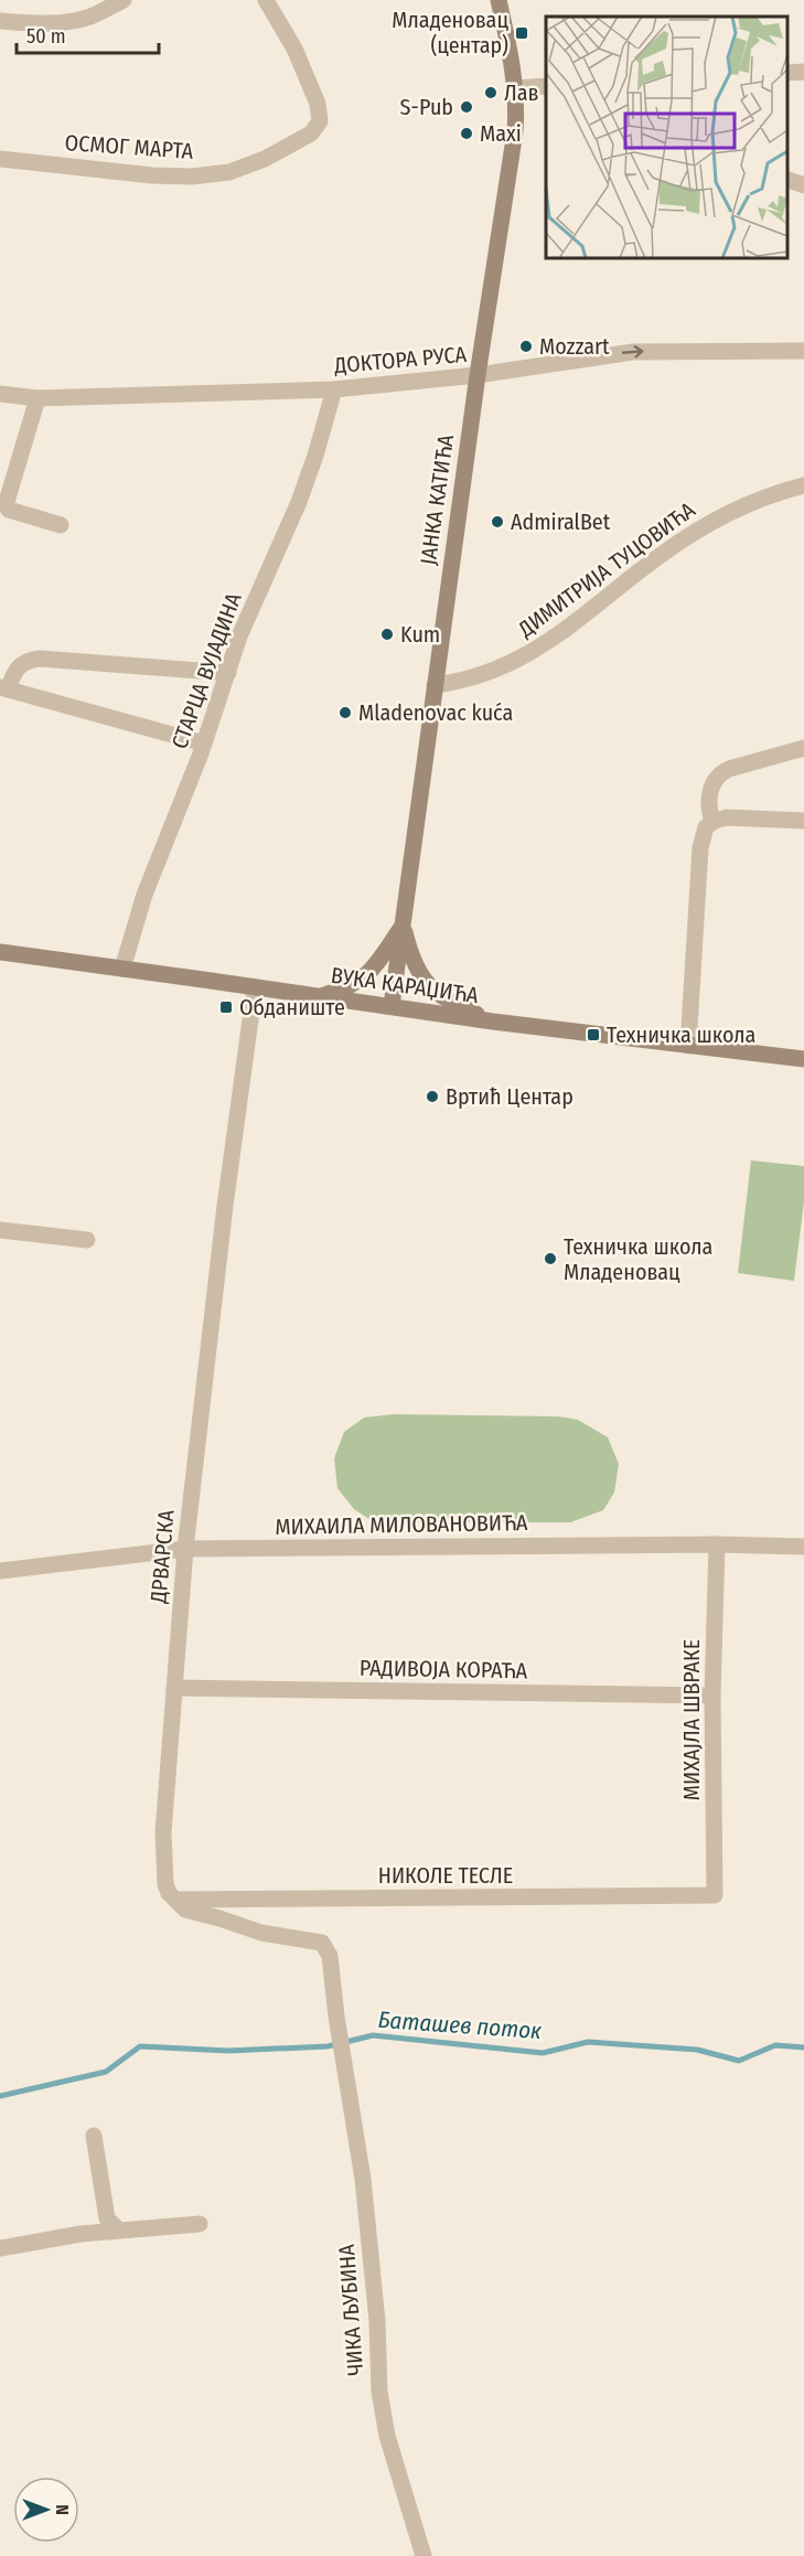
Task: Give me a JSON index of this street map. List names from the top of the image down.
{
  "streets": {
    "street": [
      "ОСМОГ МАРТА",
      "ДОКТОРА РУСА",
      "ЈАНКА КАТИЋА",
      "ДИМИТРИЈА ТУЦОВИЋА",
      "СТАРЦА ВУЈАДИНА",
      "ВУКА КАРАЏИЋА",
      "МИХАИЛА МИЛОВАНОВИЋА",
      "ДРВАРСКА",
      "РАДИВОЈА КОРАЋА",
      "МИХАЈЛА ШВРАКЕ",
      "НИКОЛЕ ТЕСЛЕ",
      "ЧИКА ЉУБИНА"
    ]
  },
  "crossings": [
    ["ДОКТОРА РУСА", "ЈАНКА КАТИЋА"],
    ["ДОКТОРА РУСА", "СТАРЦА ВУЈАДИНА"],
    ["ЈАНКА КАТИЋА", "ДИМИТРИЈА ТУЦОВИЋА"],
    ["ЈАНКА КАТИЋА", "ВУКА КАРАЏИЋА"],
    ["СТАРЦА ВУЈАДИНА", "ВУКА КАРАЏИЋА"],
    ["ВУКА КАРАЏИЋА", "ДРВАРСКА"],
    ["МИХАИЛА МИЛОВАНОВИЋА", "ДРВАРСКА"],
    ["МИХАИЛА МИЛОВАНОВИЋА", "МИХАЈЛА ШВРАКЕ"],
    ["ДРВАРСКА", "РАДИВОЈА КОРАЋА"],
    ["ДРВАРСКА", "НИКОЛЕ ТЕСЛЕ"],
    ["ДРВАРСКА", "ЧИКА ЉУБИНА"],
    ["РАДИВОЈА КОРАЋА", "МИХАЈЛА ШВРАКЕ"],
    ["МИХАЈЛА ШВРАКЕ", "НИКОЛЕ ТЕСЛЕ"],
    ["НИКОЛЕ ТЕСЛЕ", "ЧИКА ЉУБИНА"]
  ],
  "one_way": ["ДОКТОРА РУСА"],
  "water": ["Баташев поток"],
  "places": {
    "transit": ["Младеновац (центар)", "Обданиште", "Техничка школа"],
    "other": [
      "Лав",
      "S-Pub",
      "Maxi",
      "Mozzart",
      "AdmiralBet",
      "Kum",
      "Mladenovac kuća",
      "Вртић Центар",
      "Техничка школа Младеновац"
    ]
  },
  "scale_bar": "50 m",
  "north": "right"
}
